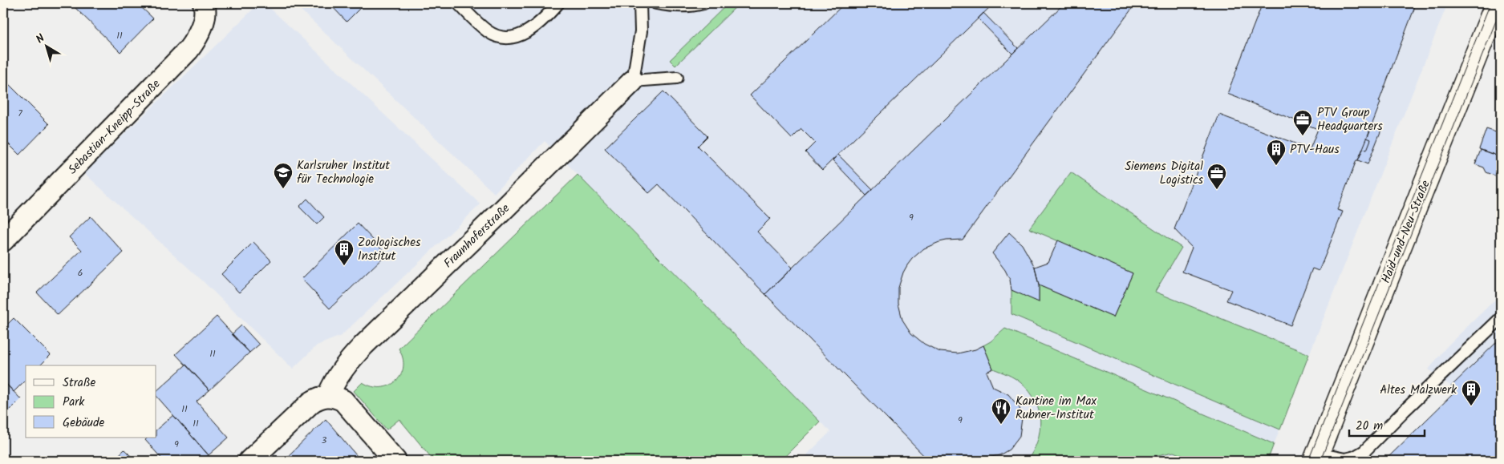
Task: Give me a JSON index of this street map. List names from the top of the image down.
{
  "streets": {
    "main road": ["Haid-und-Neu-Straße"],
    "street": ["Sebastian-Kneipp-Straße", "Fraunhoferstraße"]
  },
  "places": {
    "office": ["PTV Group Headquarters", "Siemens Digital Logistics"],
    "building": ["PTV-Haus", "Zoologisches Institut", "Altes Malzwerk"],
    "school or university": ["Karlsruher Institut für Technologie"],
    "restaurant": ["Kantine im Max Rubner-Institut"]
  },
  "house_numbers": [
    "11",
    "7",
    "9",
    "6",
    "11",
    "11",
    "9",
    "11",
    "3",
    "9"
  ],
  "legend": ["Straße", "Park", "Gebäude"],
  "scale_bar": "20 m",
  "north": "top left"
}
